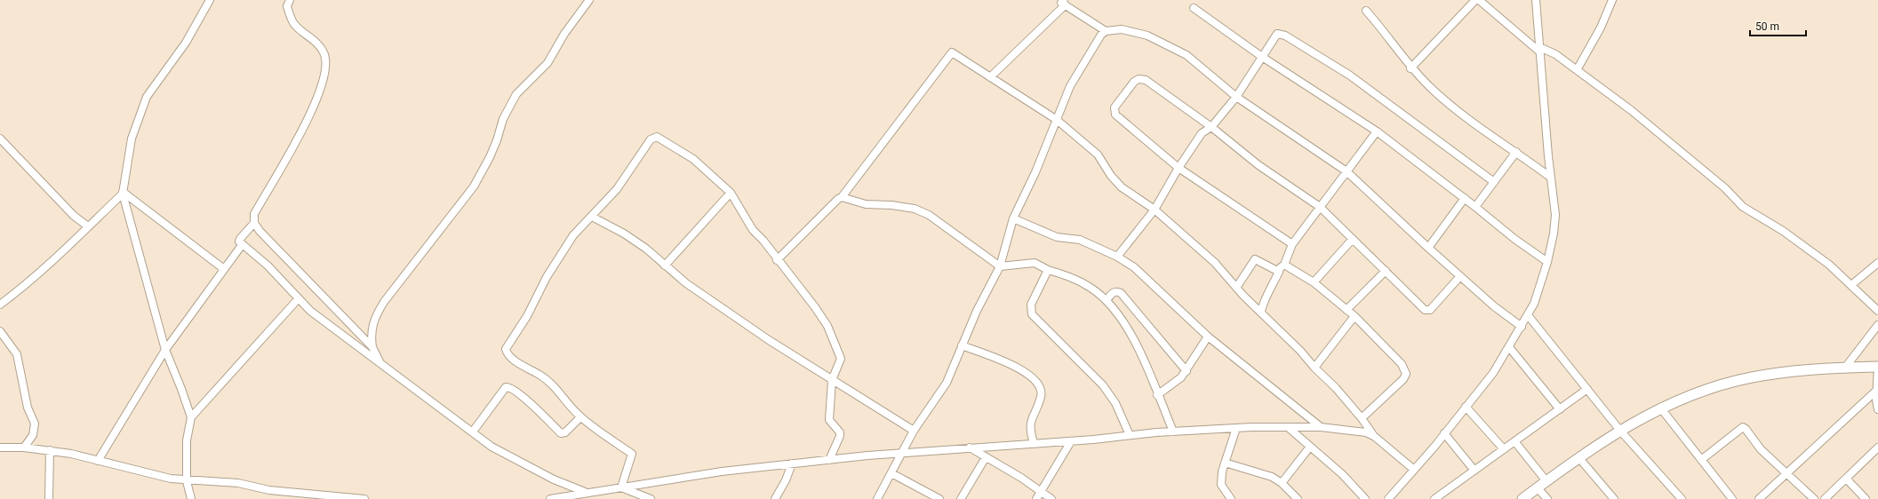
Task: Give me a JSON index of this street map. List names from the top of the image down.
{
  "scale_bar": "50 m"
}
